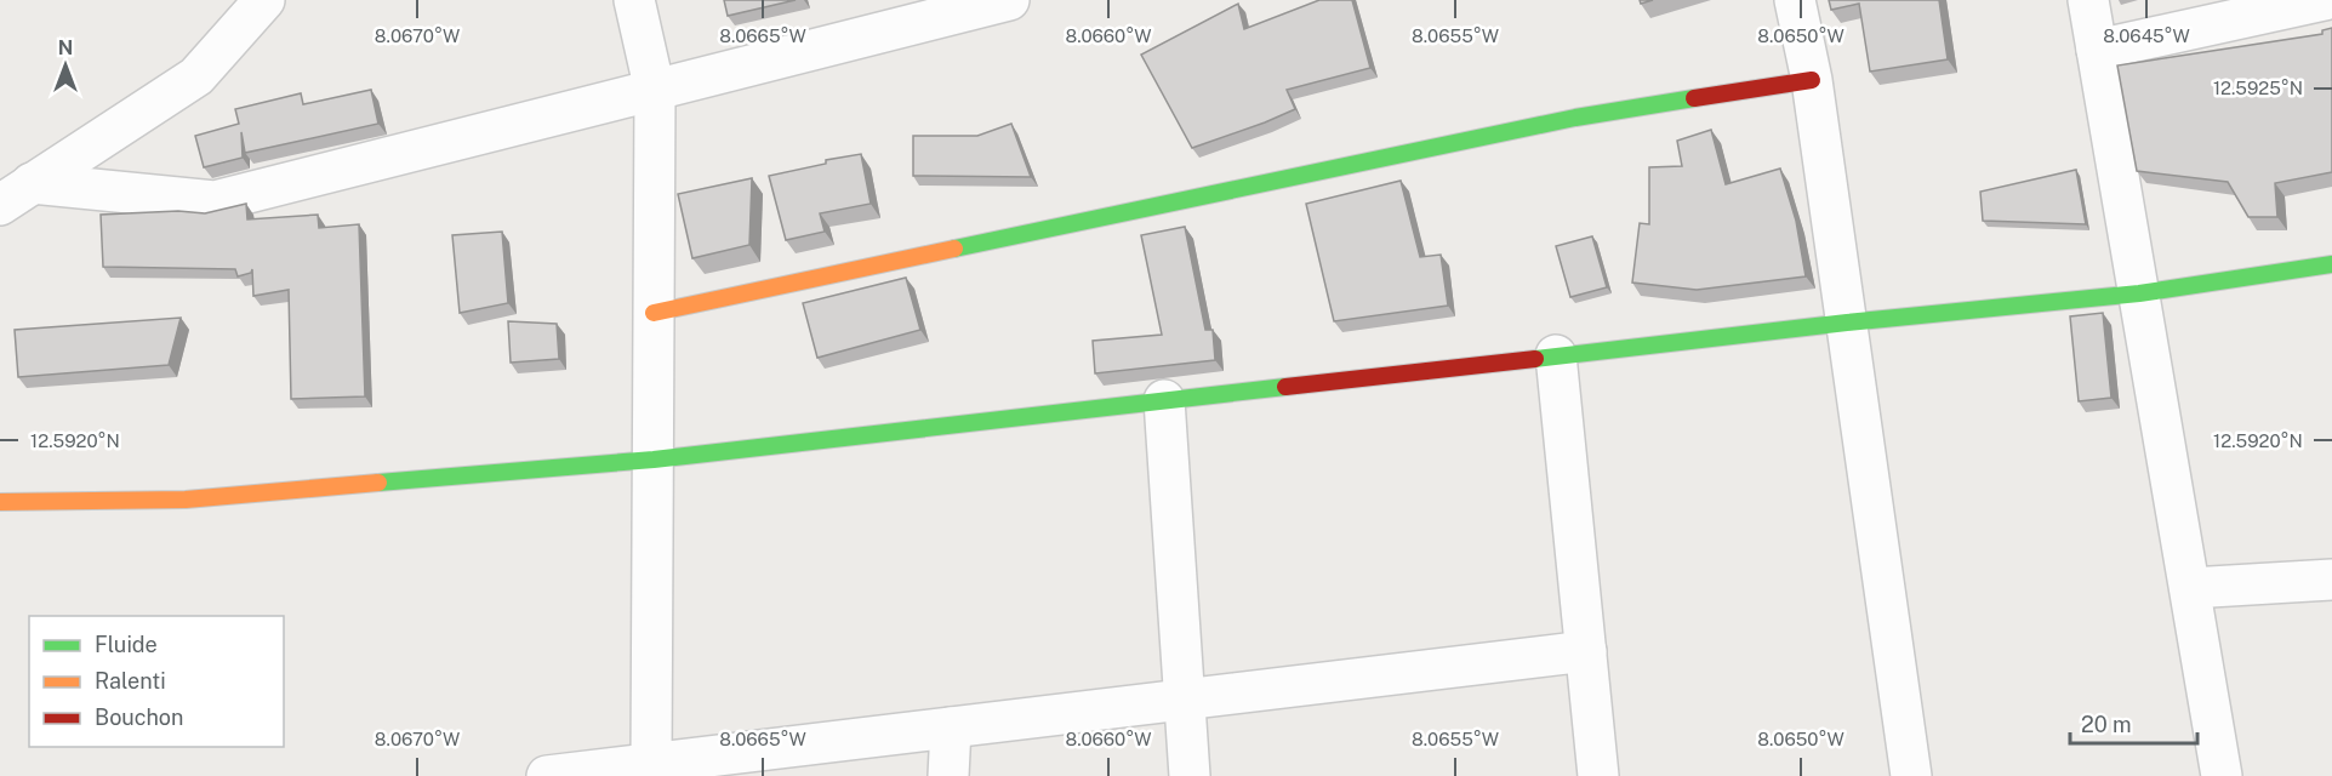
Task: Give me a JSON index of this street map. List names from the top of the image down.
{
  "legend": ["Fluide", "Ralenti", "Bouchon"],
  "scale_bar": "20 m",
  "north": "top",
  "coordinates": [
    "8.0670°W",
    "8.0665°W",
    "8.0660°W",
    "8.0655°W",
    "8.0650°W",
    "8.0645°W",
    "12.5925°N",
    "12.5920°N"
  ]
}
